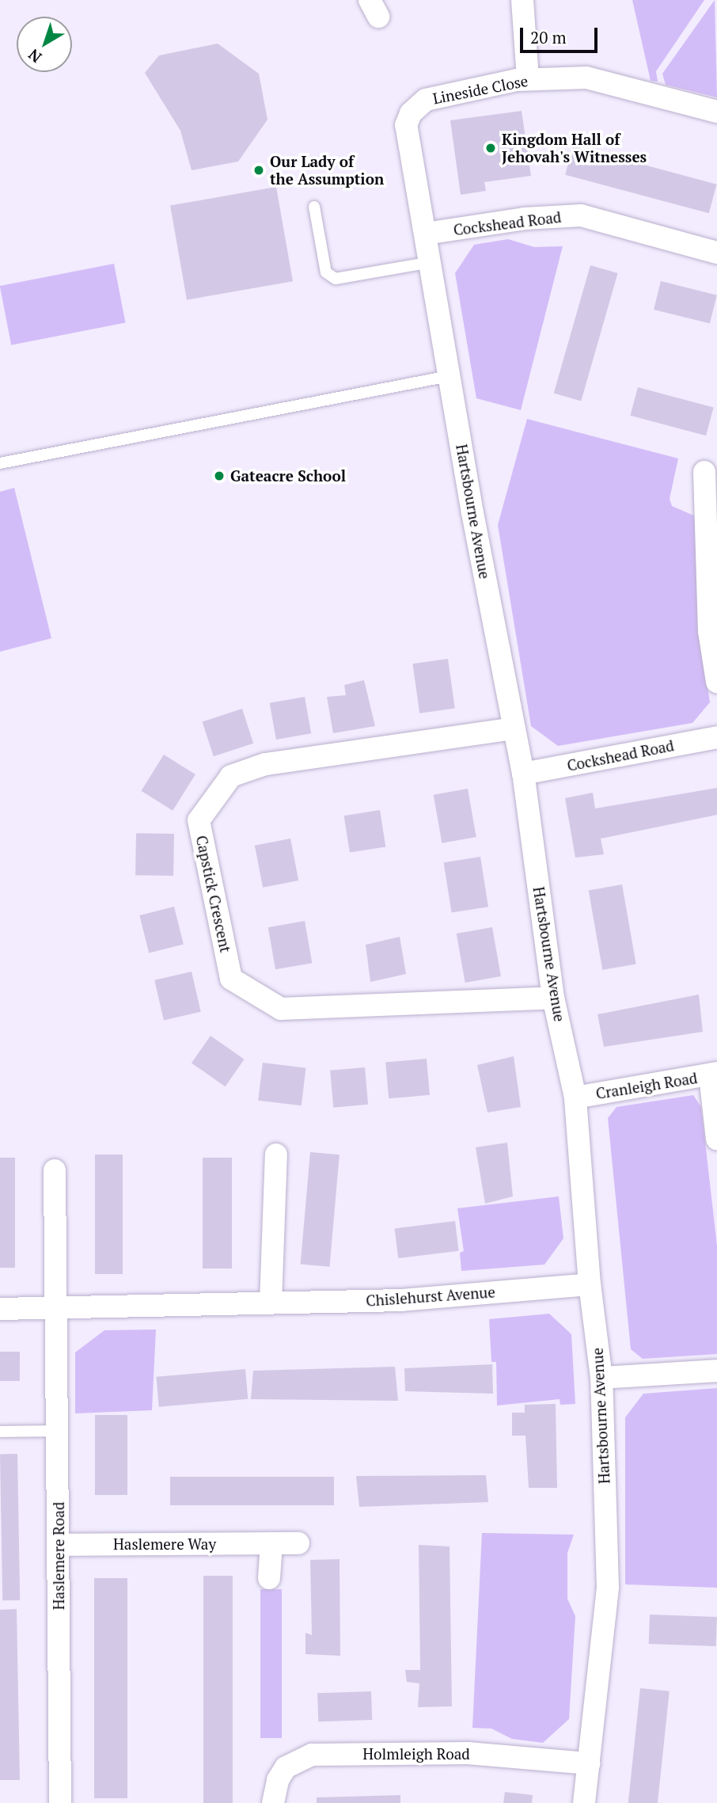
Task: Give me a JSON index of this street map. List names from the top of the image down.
{
  "streets": {
    "street": [
      "Lineside Close",
      "Cockshead Road",
      "Hartsbourne Avenue",
      "Capstick Crescent",
      "Cranleigh Road",
      "Chislehurst Avenue",
      "Haslemere Way",
      "Haslemere Road",
      "Holmleigh Road"
    ]
  },
  "crossings": [
    ["Lineside Close", "Hartsbourne Avenue"],
    ["Cockshead Road", "Hartsbourne Avenue"],
    ["Hartsbourne Avenue", "Capstick Crescent"],
    ["Hartsbourne Avenue", "Cranleigh Road"],
    ["Hartsbourne Avenue", "Chislehurst Avenue"],
    ["Hartsbourne Avenue", "Holmleigh Road"],
    ["Chislehurst Avenue", "Haslemere Road"],
    ["Haslemere Way", "Haslemere Road"]
  ],
  "places": ["Kingdom Hall of Jehovah's Witnesses", "Our Lady of the Assumption", "Gateacre School"],
  "scale_bar": "20 m",
  "north": "bottom left"
}
